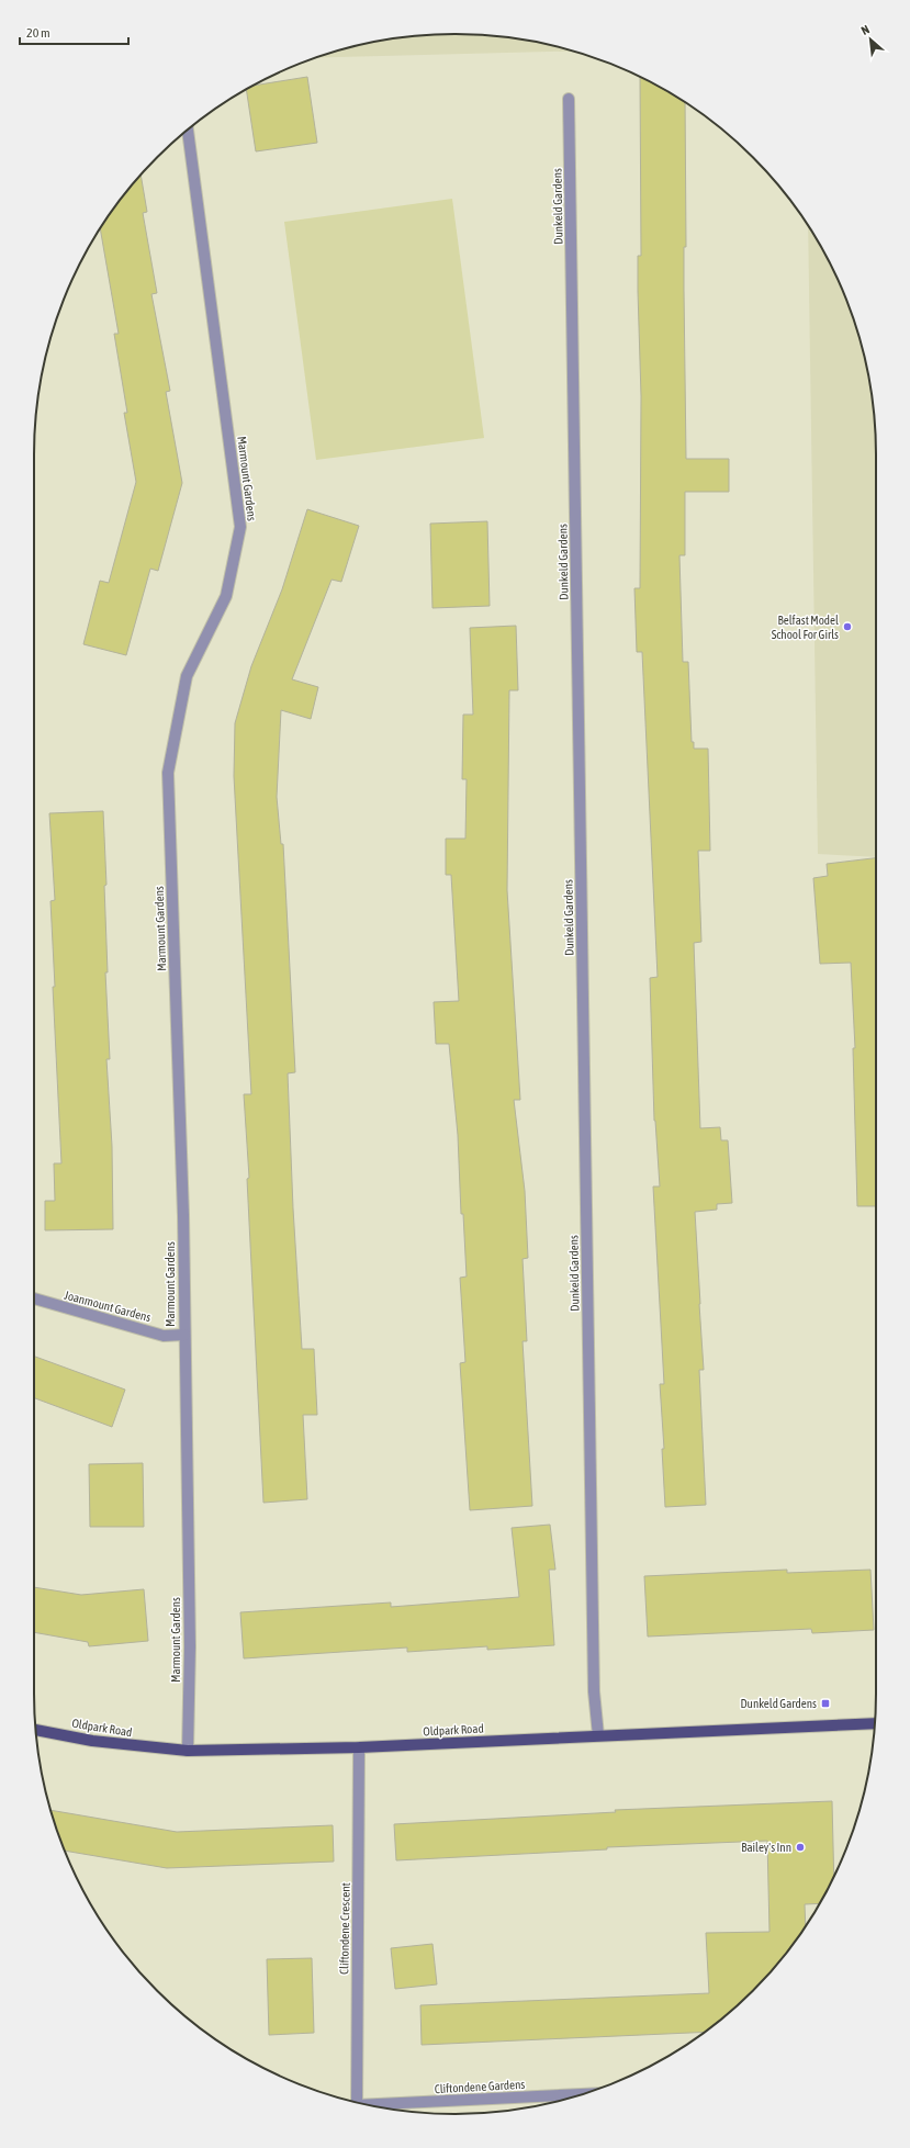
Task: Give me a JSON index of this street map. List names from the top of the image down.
{
  "streets": {
    "main road": ["Oldpark Road"],
    "street": [
      "Dunkeld Gardens",
      "Marmount Gardens",
      "Joanmount Gardens",
      "Cliftondene Crescent",
      "Cliftondene Gardens"
    ]
  },
  "crossings": [
    ["Dunkeld Gardens", "Oldpark Road"],
    ["Marmount Gardens", "Joanmount Gardens"],
    ["Marmount Gardens", "Oldpark Road"],
    ["Oldpark Road", "Cliftondene Crescent"]
  ],
  "places": {
    "other": ["Belfast Model School For Girls", "Bailey's Inn"],
    "transit": ["Dunkeld Gardens"]
  },
  "scale_bar": "20 m",
  "north": "top left"
}
